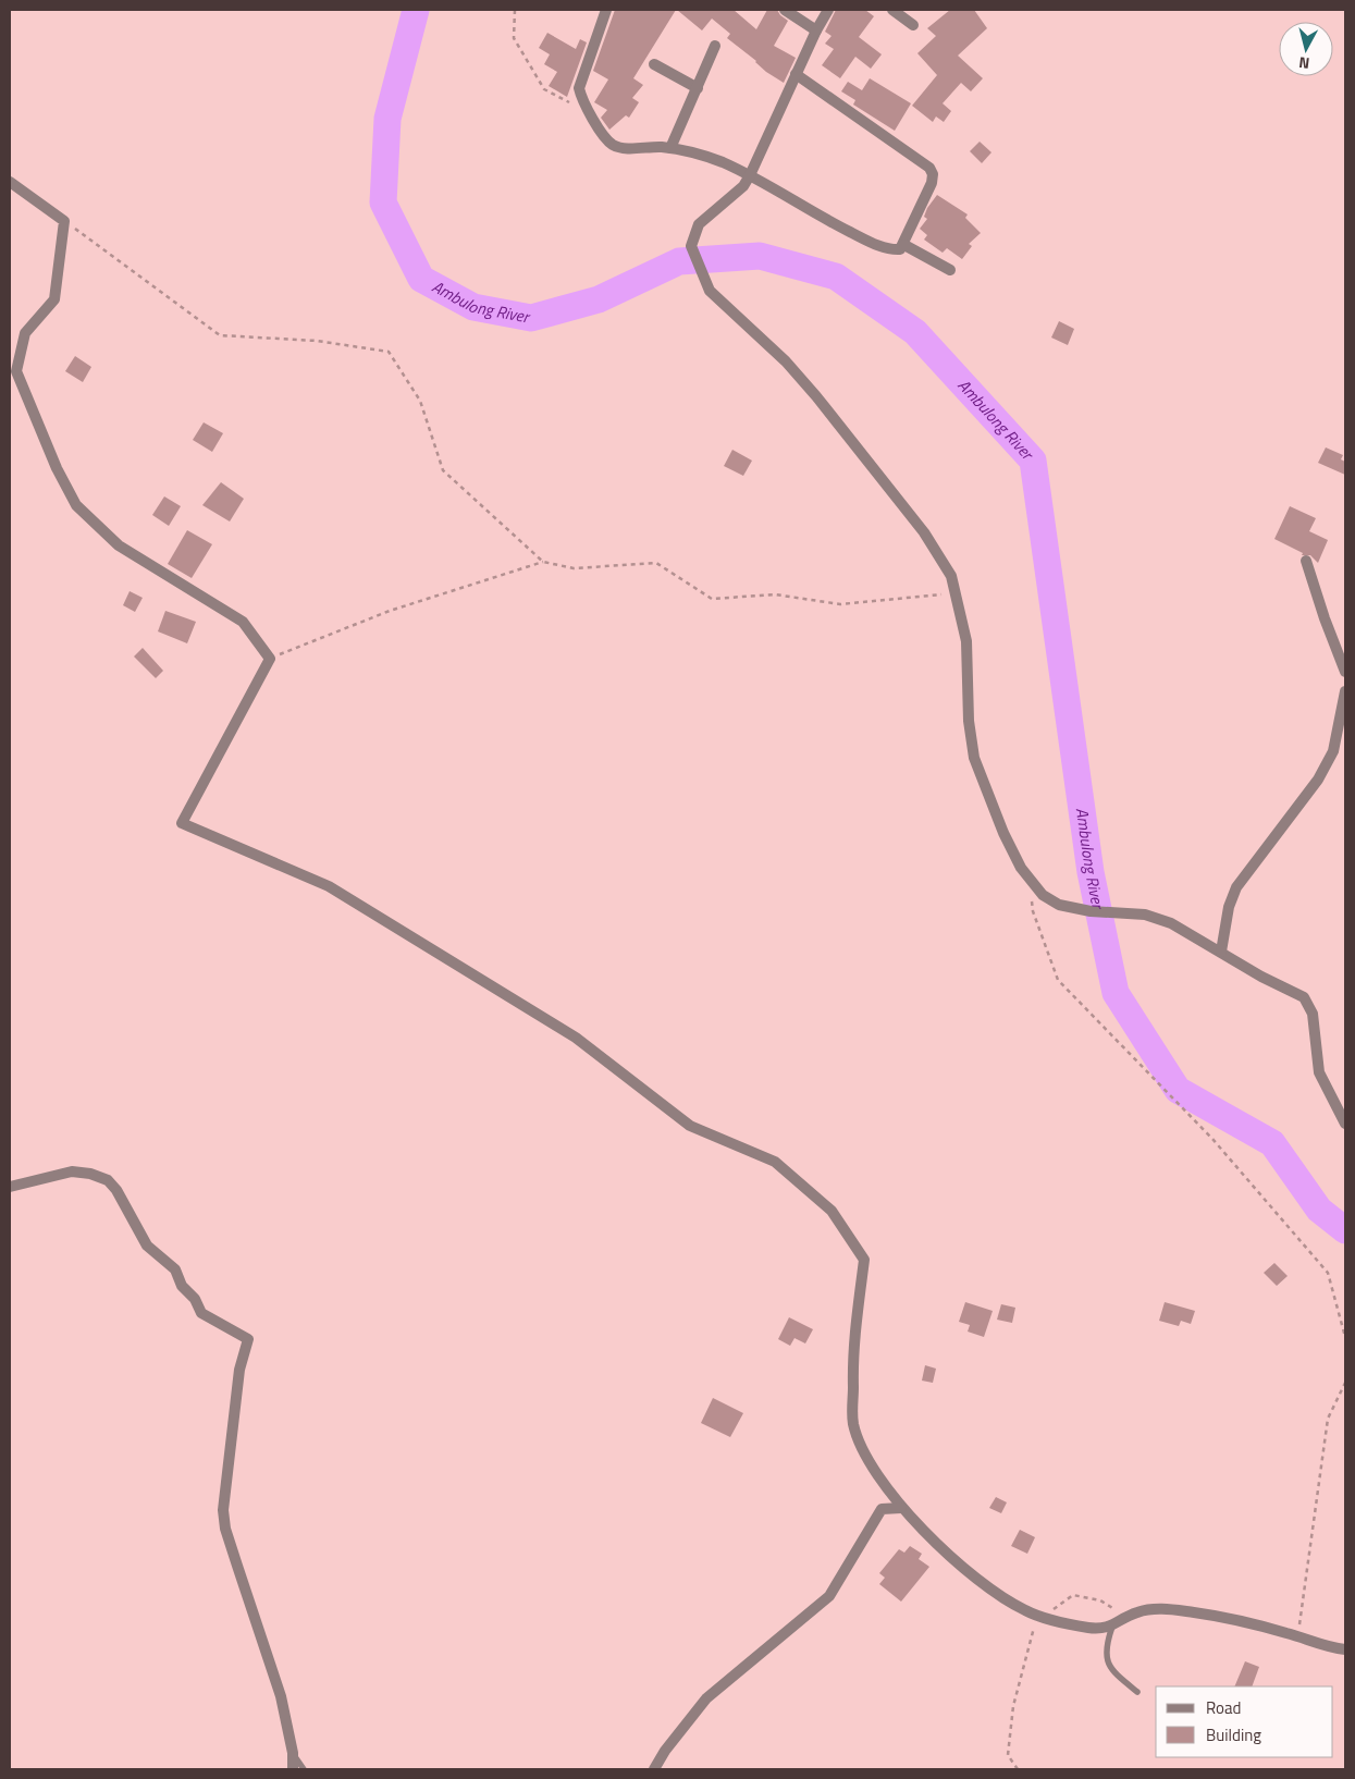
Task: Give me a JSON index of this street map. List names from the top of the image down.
{
  "water": ["Ambulong River"],
  "legend": ["Road", "Building"],
  "north": "bottom"
}
